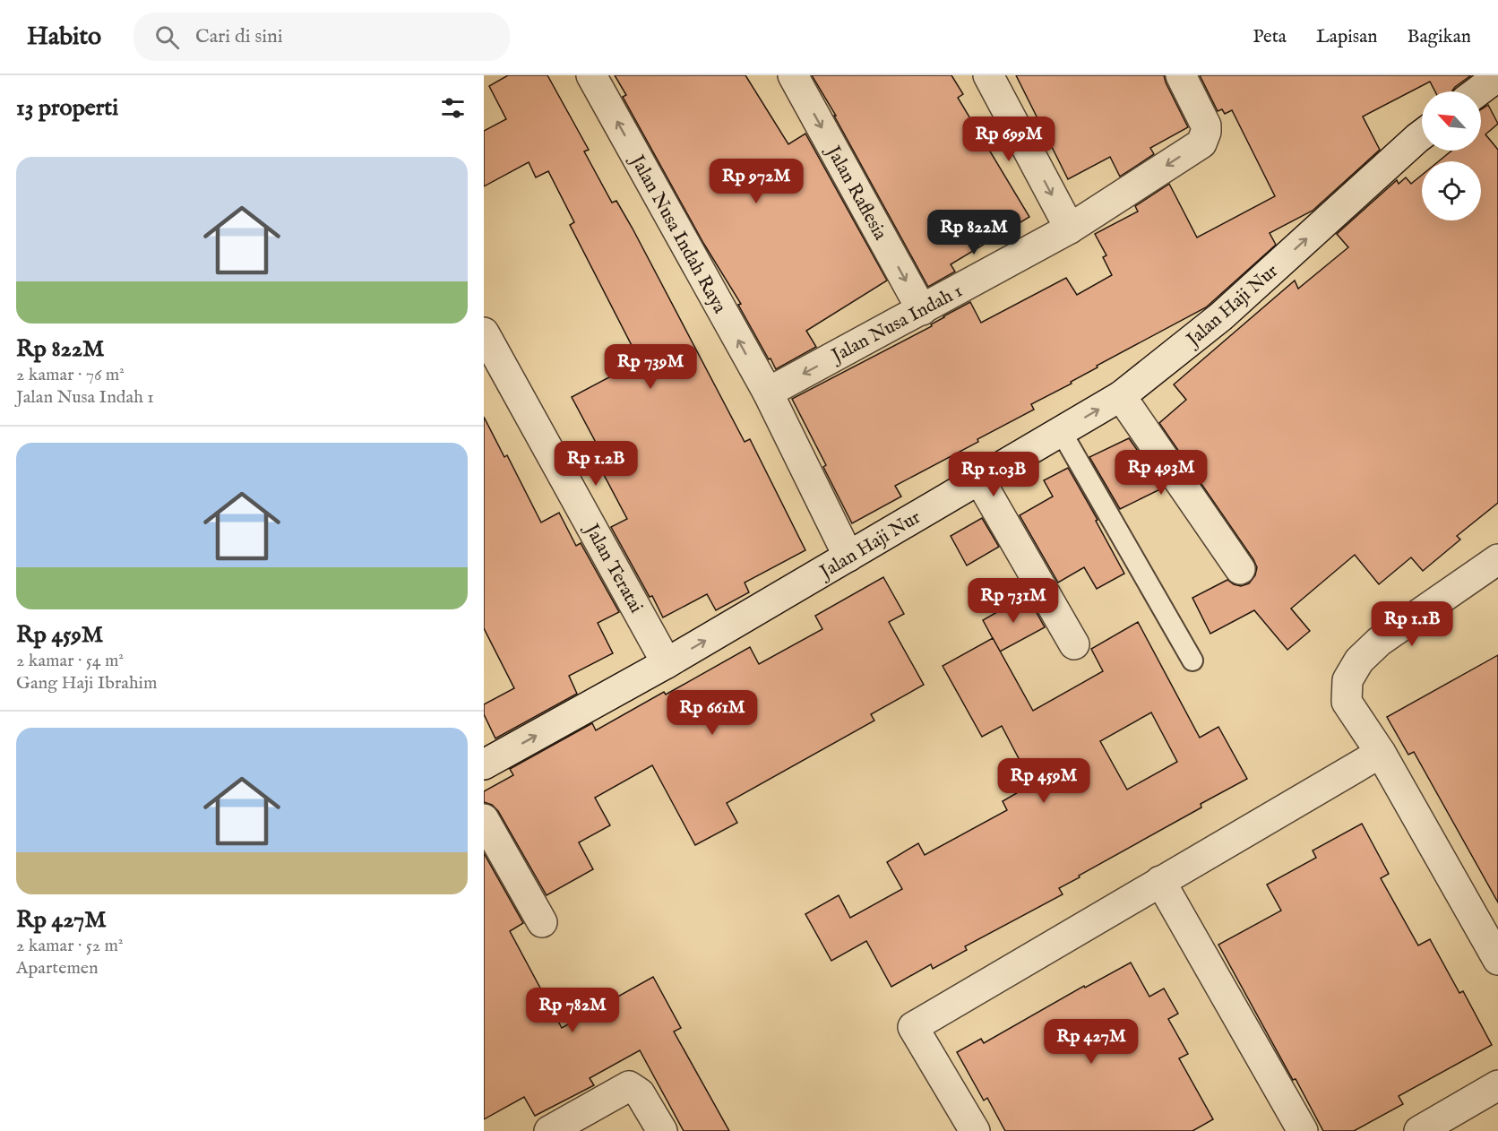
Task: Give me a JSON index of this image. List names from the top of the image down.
{
  "streets": {
    "street": [
      "Jalan Raflesia",
      "Jalan Nusa Indah Raya",
      "Jalan Haji Nur",
      "Jalan Nusa Indah 1",
      "Jalan Teratai"
    ]
  },
  "crossings": [
    ["Jalan Raflesia", "Jalan Nusa Indah 1"],
    ["Jalan Nusa Indah Raya", "Jalan Nusa Indah 1"],
    ["Jalan Haji Nur", "Jalan Teratai"]
  ],
  "one_way": ["Jalan Nusa Indah Raya", "Jalan Haji Nur", "Jalan Nusa Indah 1"],
  "north": "top left",
  "page": {
    "header": "Habito",
    "search": "Cari di sini",
    "nav": ["Peta", "Lapisan", "Bagikan"],
    "heading": "13 properti",
    "price": [
      "Rp 699M",
      "Rp 972M",
      "Rp 822M",
      "Rp 739M",
      "Rp 1.2B",
      "Rp 493M",
      "Rp 1.03B",
      "Rp 731M",
      "Rp 1.1B",
      "Rp 661M",
      "Rp 459M",
      "Rp 782M",
      "Rp 427M"
    ],
    "list": [
      {
        "name": "Rp 822M",
        "note": "2 kamar · 76 m² · Jalan Nusa Indah 1"
      },
      {
        "name": "Rp 459M",
        "note": "2 kamar · 54 m² · Gang Haji Ibrahim"
      },
      {
        "name": "Rp 427M",
        "note": "2 kamar · 52 m² · Apartemen"
      }
    ]
  }
}
